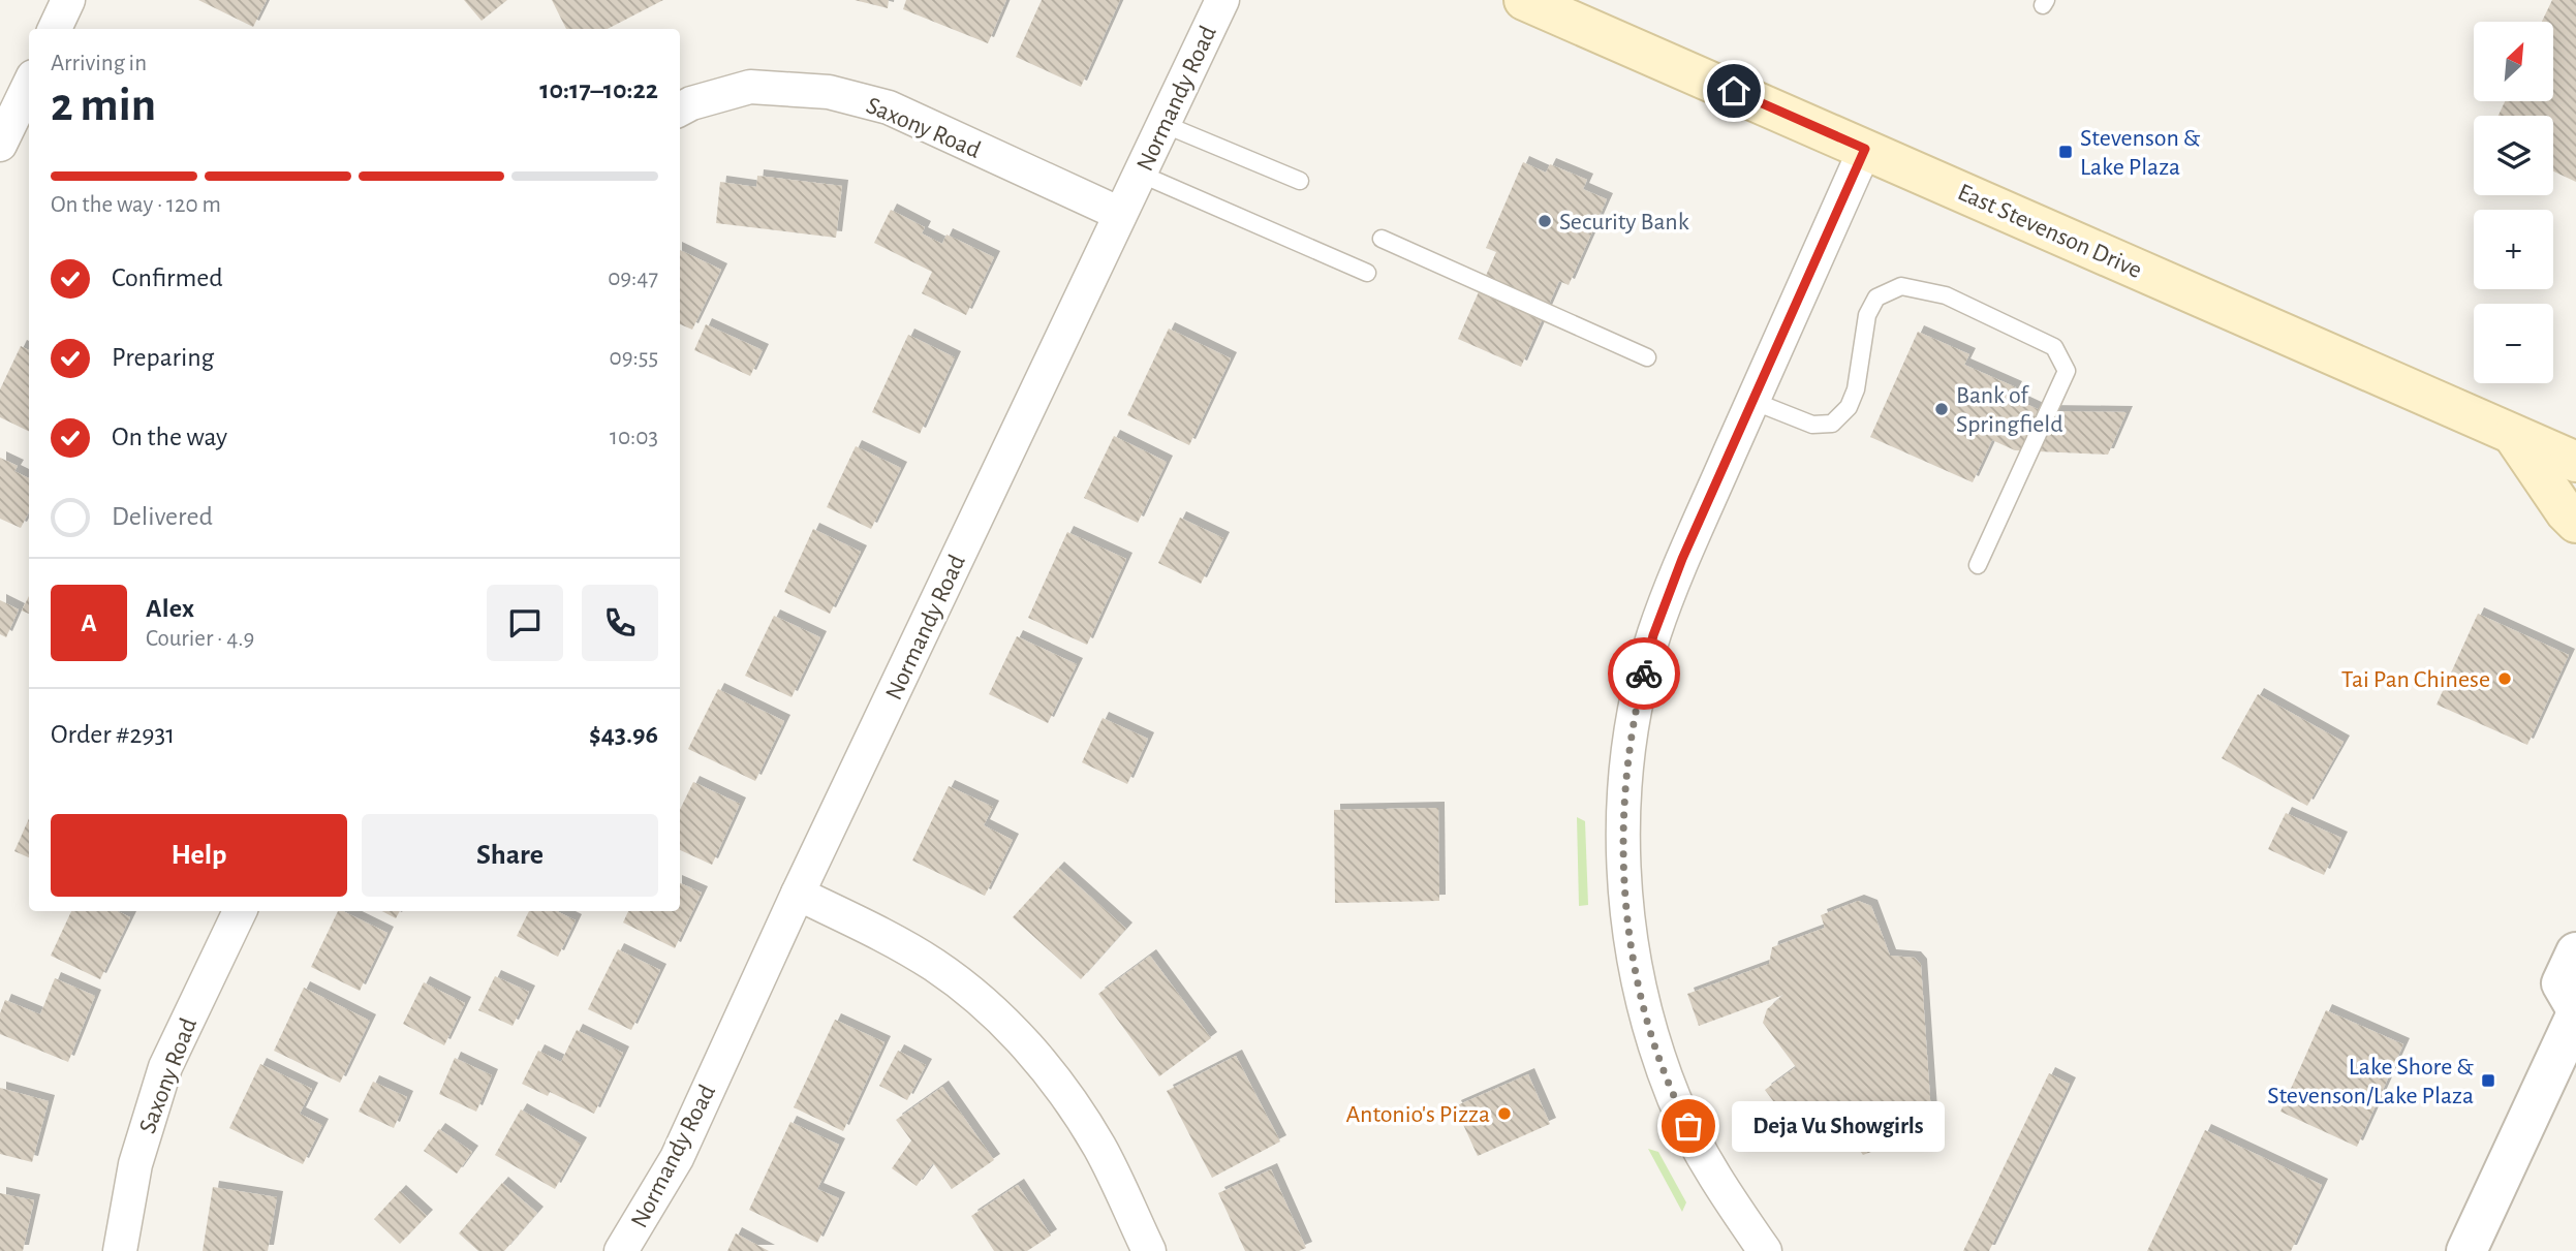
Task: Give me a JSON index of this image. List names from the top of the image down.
{
  "streets": {
    "main road": ["East Stevenson Drive"],
    "street": ["Normandy Road", "Saxony Road"]
  },
  "crossings": [
    ["Normandy Road", "Saxony Road"]
  ],
  "places": {
    "transit": ["Stevenson & Lake Plaza", "Lake Shore & Stevenson/Lake Plaza"],
    "other": [
      "Security Bank",
      "Bank of Springfield",
      "Tai Pan Chinese",
      "Antonio's Pizza",
      "Deja Vu Showgirls"
    ]
  },
  "north": "top right",
  "page": {
    "map_buttons": ["+", "−"],
    "heading": ["2 min", "Arriving in", "10:17–10:22"],
    "panel": [
      "Alex",
      "Courier · 4.9",
      "Order #2931",
      "$43.96"
    ],
    "bar": "On the way · 120 m",
    "list": [
      ["Confirmed", "09:47"],
      ["Preparing", "09:55"],
      ["On the way", "10:03"],
      "Delivered"
    ],
    "round": "A",
    "buttons": ["Help", "Share"],
    "bubble": "Deja Vu Showgirls"
  }
}
